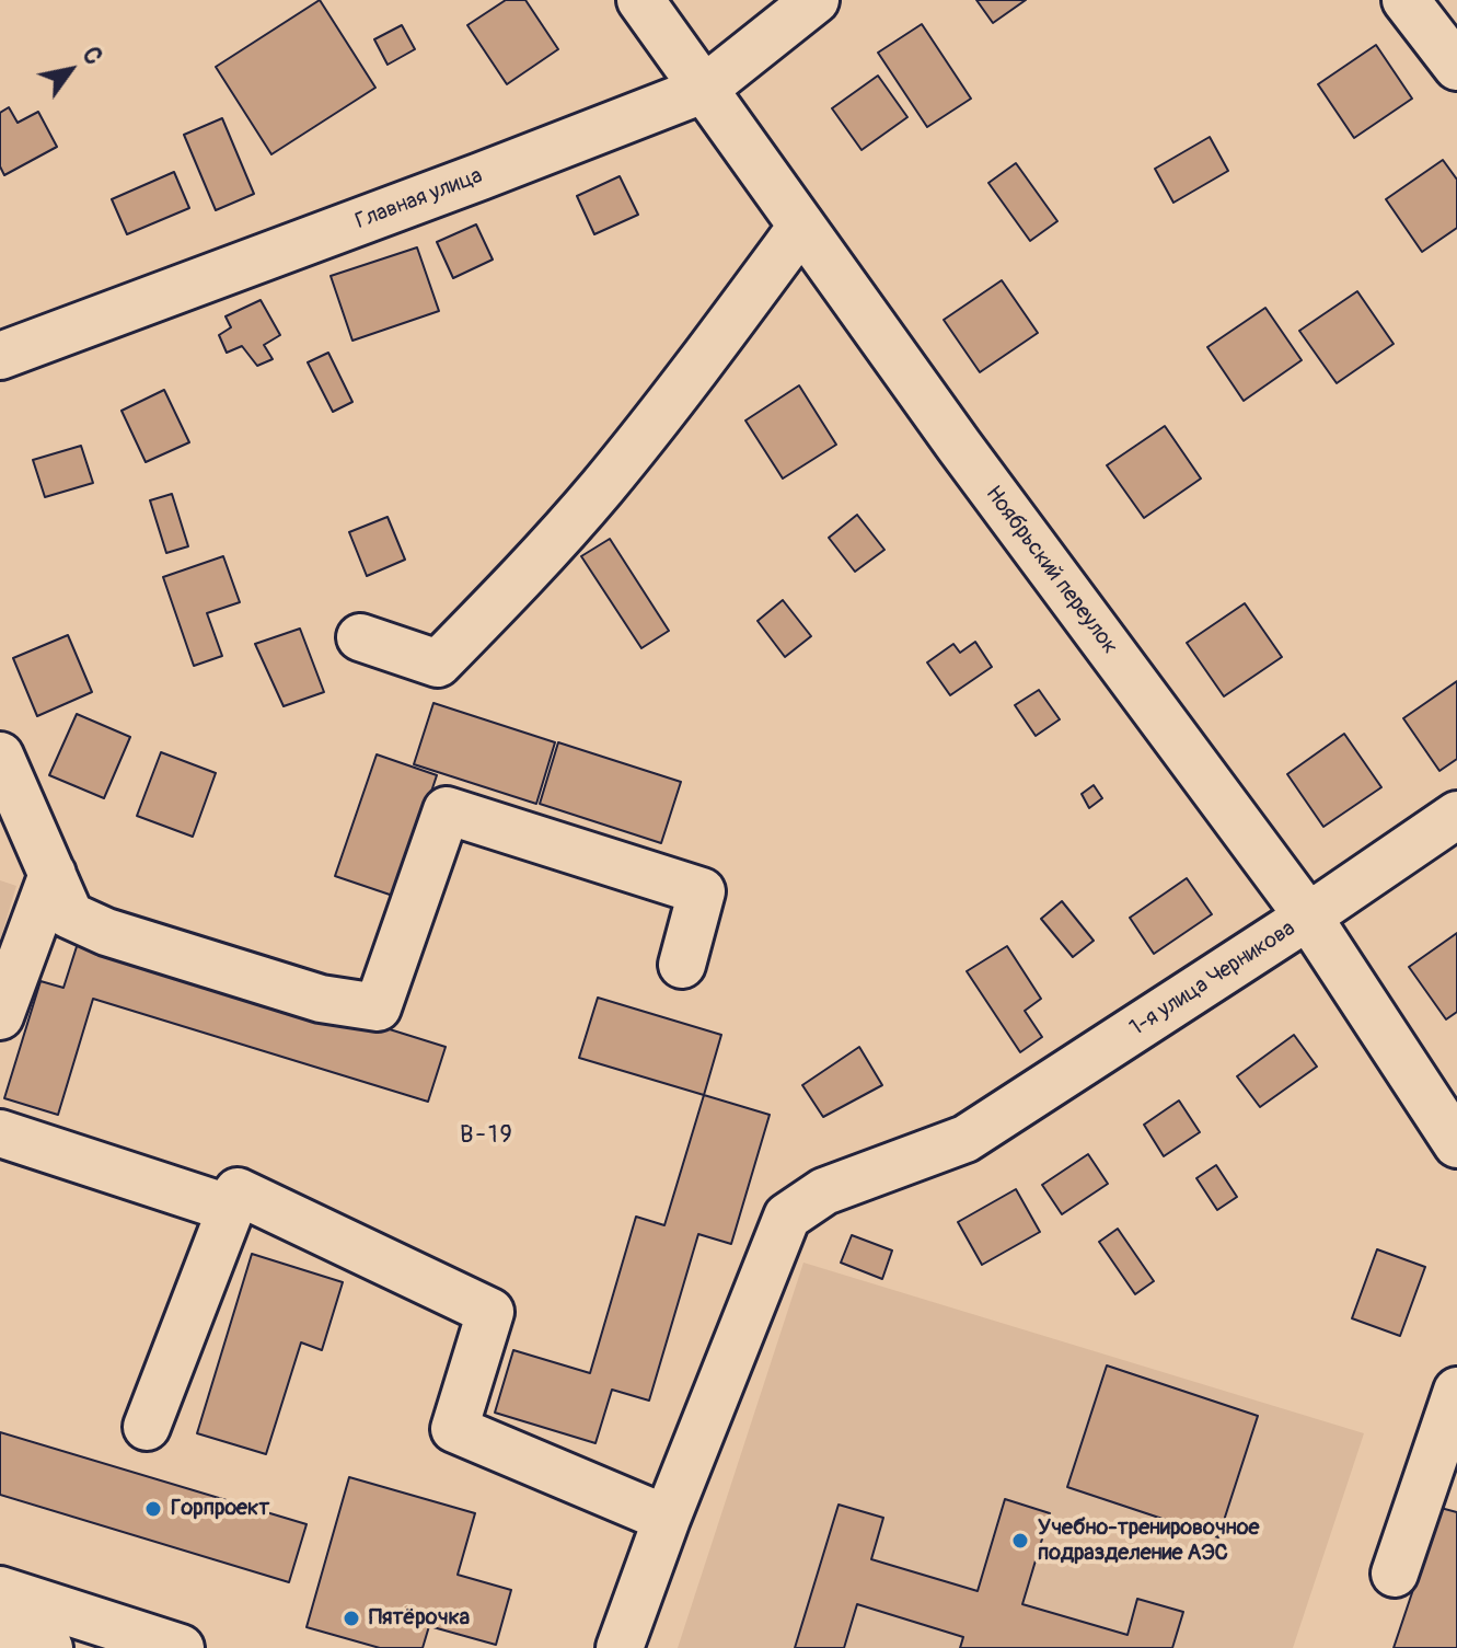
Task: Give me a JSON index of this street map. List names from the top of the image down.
{
  "streets": {
    "street": ["Главная улица", "Ноябрьский переулок", "1-я улица Черникова"]
  },
  "crossings": [
    ["Главная улица", "Ноябрьский переулок"],
    ["Ноябрьский переулок", "1-я улица Черникова"]
  ],
  "districts": ["В-19"],
  "places": ["Горпроект", "Учебно-тренировочное подразделение АЭС", "Пятёрочка"],
  "north": "top right"
}
